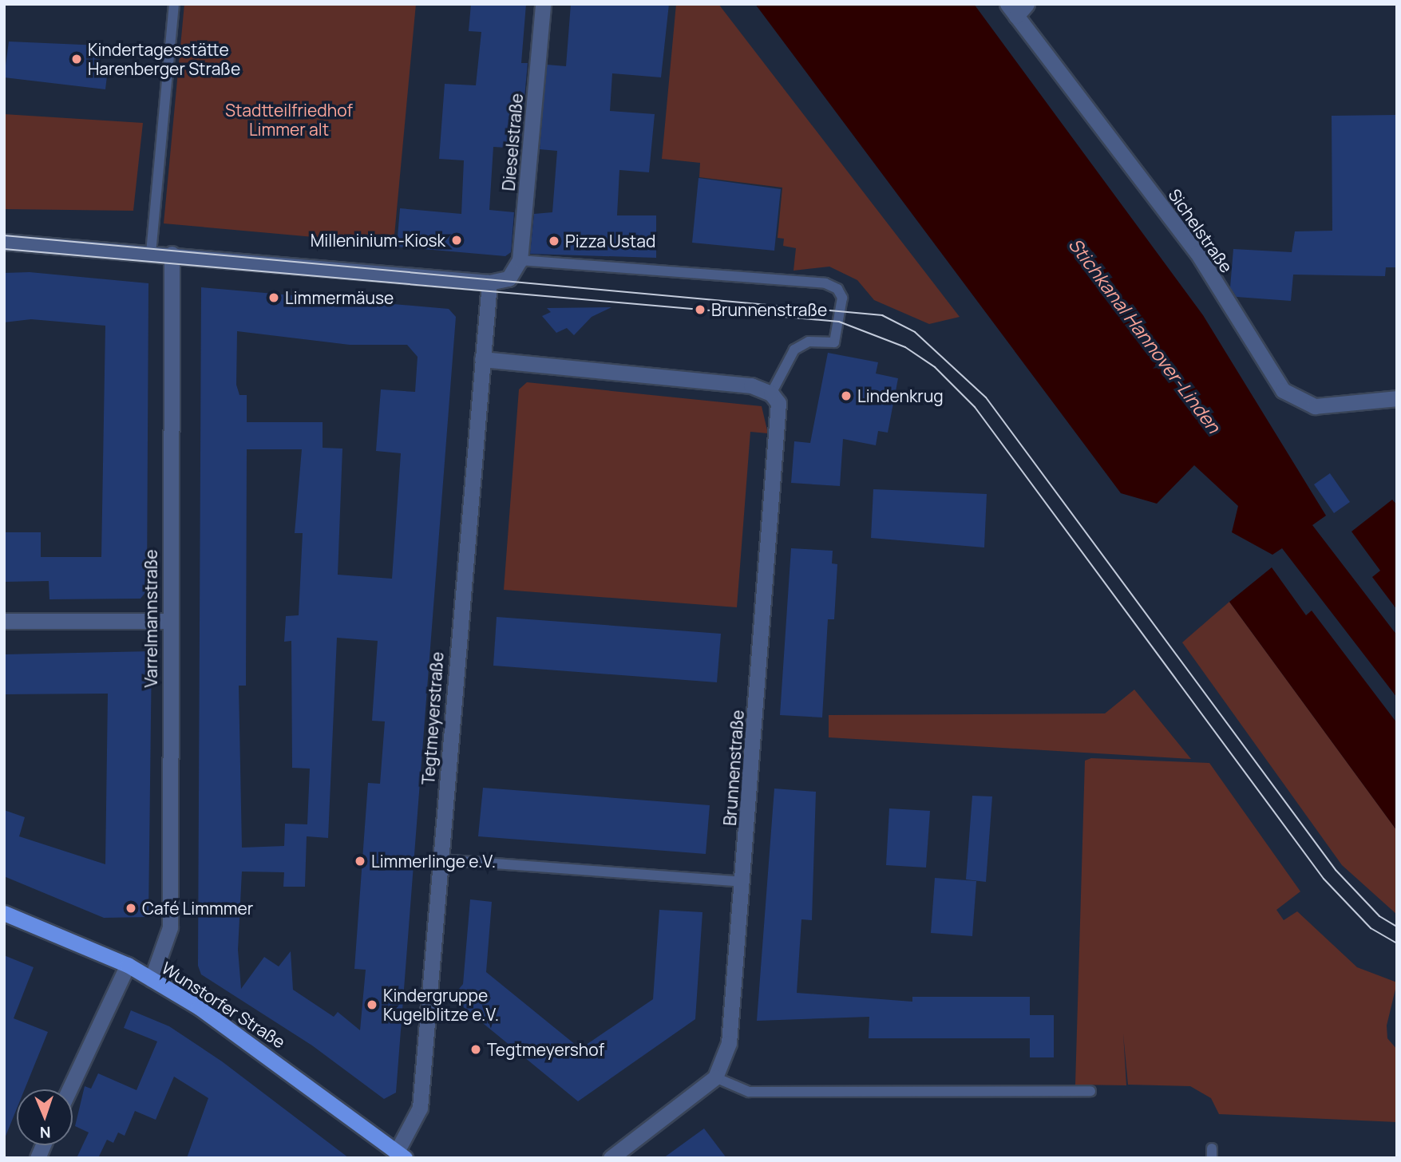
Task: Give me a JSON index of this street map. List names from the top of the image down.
{
  "streets": {
    "main road": ["Wunstorfer Straße"],
    "street": [
      "Dieselstraße",
      "Sichelstraße",
      "Varrelmannstraße",
      "Tegtmeyerstraße",
      "Brunnenstraße"
    ]
  },
  "crossings": [
    ["Dieselstraße", "Tegtmeyerstraße"],
    ["Varrelmannstraße", "Wunstorfer Straße"],
    ["Tegtmeyerstraße", "Wunstorfer Straße"]
  ],
  "water": ["Stichkanal Hannover-Linden"],
  "parks": ["Stadtteilfriedhof Limmer alt"],
  "places": [
    "Kindertagesstätte Harenberger Straße",
    "Milleninium-Kiosk",
    "Pizza Ustad",
    "Limmermäuse",
    "Brunnenstraße",
    "Lindenkrug",
    "Limmerlinge e.V.",
    "Café Limmmer",
    "Kindergruppe Kugelblitze e.V.",
    "Tegtmeyershof"
  ],
  "north": "bottom"
}
